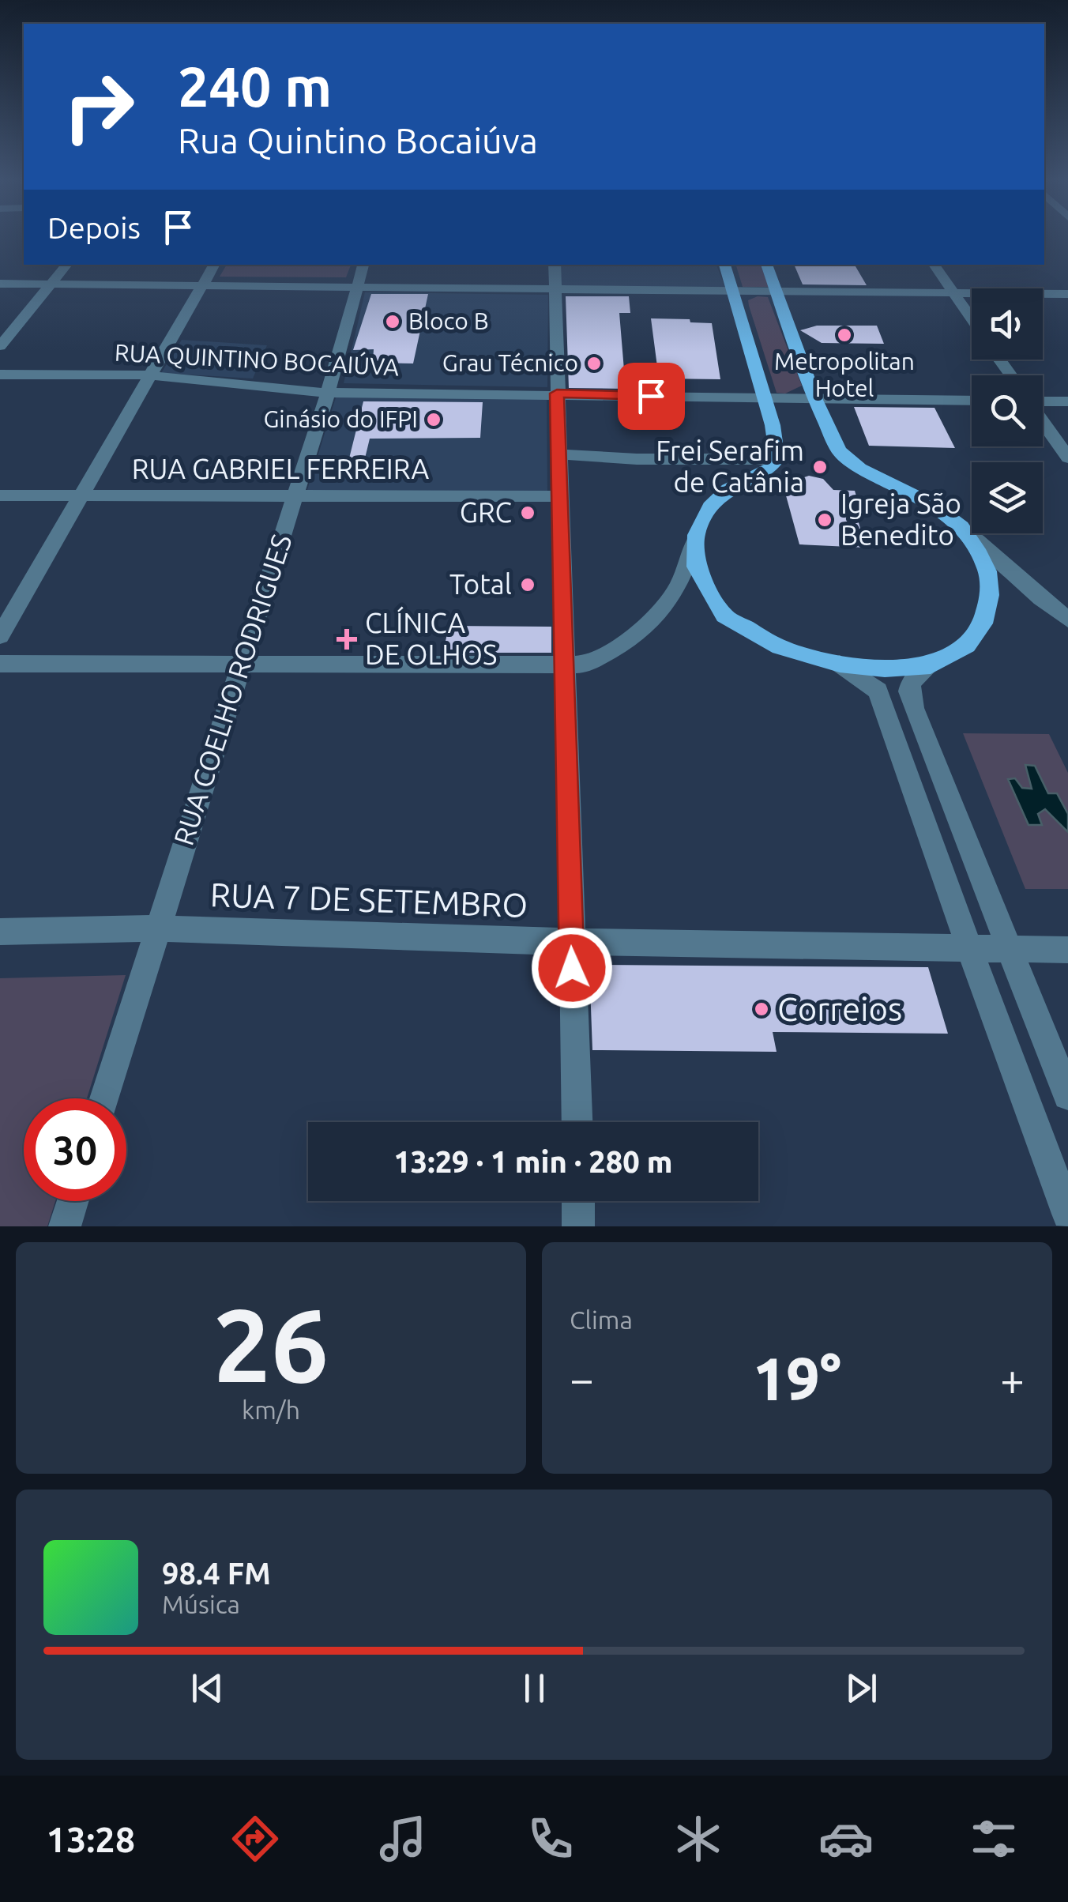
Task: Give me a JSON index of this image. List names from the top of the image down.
{
  "streets": {
    "street": [
      "RUA QUINTINO BOCAIÚVA",
      "RUA GABRIEL FERREIRA",
      "RUA COELHO RODRIGUES",
      "RUA 7 DE SETEMBRO"
    ]
  },
  "crossings": [
    ["RUA QUINTINO BOCAIÚVA", "RUA COELHO RODRIGUES"],
    ["RUA GABRIEL FERREIRA", "RUA COELHO RODRIGUES"],
    ["RUA COELHO RODRIGUES", "RUA 7 DE SETEMBRO"]
  ],
  "places": {
    "other": [
      "Bloco B",
      "Metropolitan Hotel",
      "Grau Técnico",
      "Ginásio do IFPI",
      "Frei Serafim de Catânia",
      "GRC",
      "Igreja São Benedito",
      "Total",
      "Correios"
    ],
    "health": ["CLÍNICA DE OLHOS"]
  },
  "page": {
    "turn": ["240 m", "Rua Quintino Bocaiúva"],
    "then": "Depois",
    "limit": "30",
    "trip": "13:29 · 1 min · 280 m",
    "tile": [
      ["26", "km/h"],
      "Clima"
    ],
    "heat": ["−", "19°", "+"],
    "song": ["98.4 FM", "Música"],
    "tabs": "13:28"
  }
}
